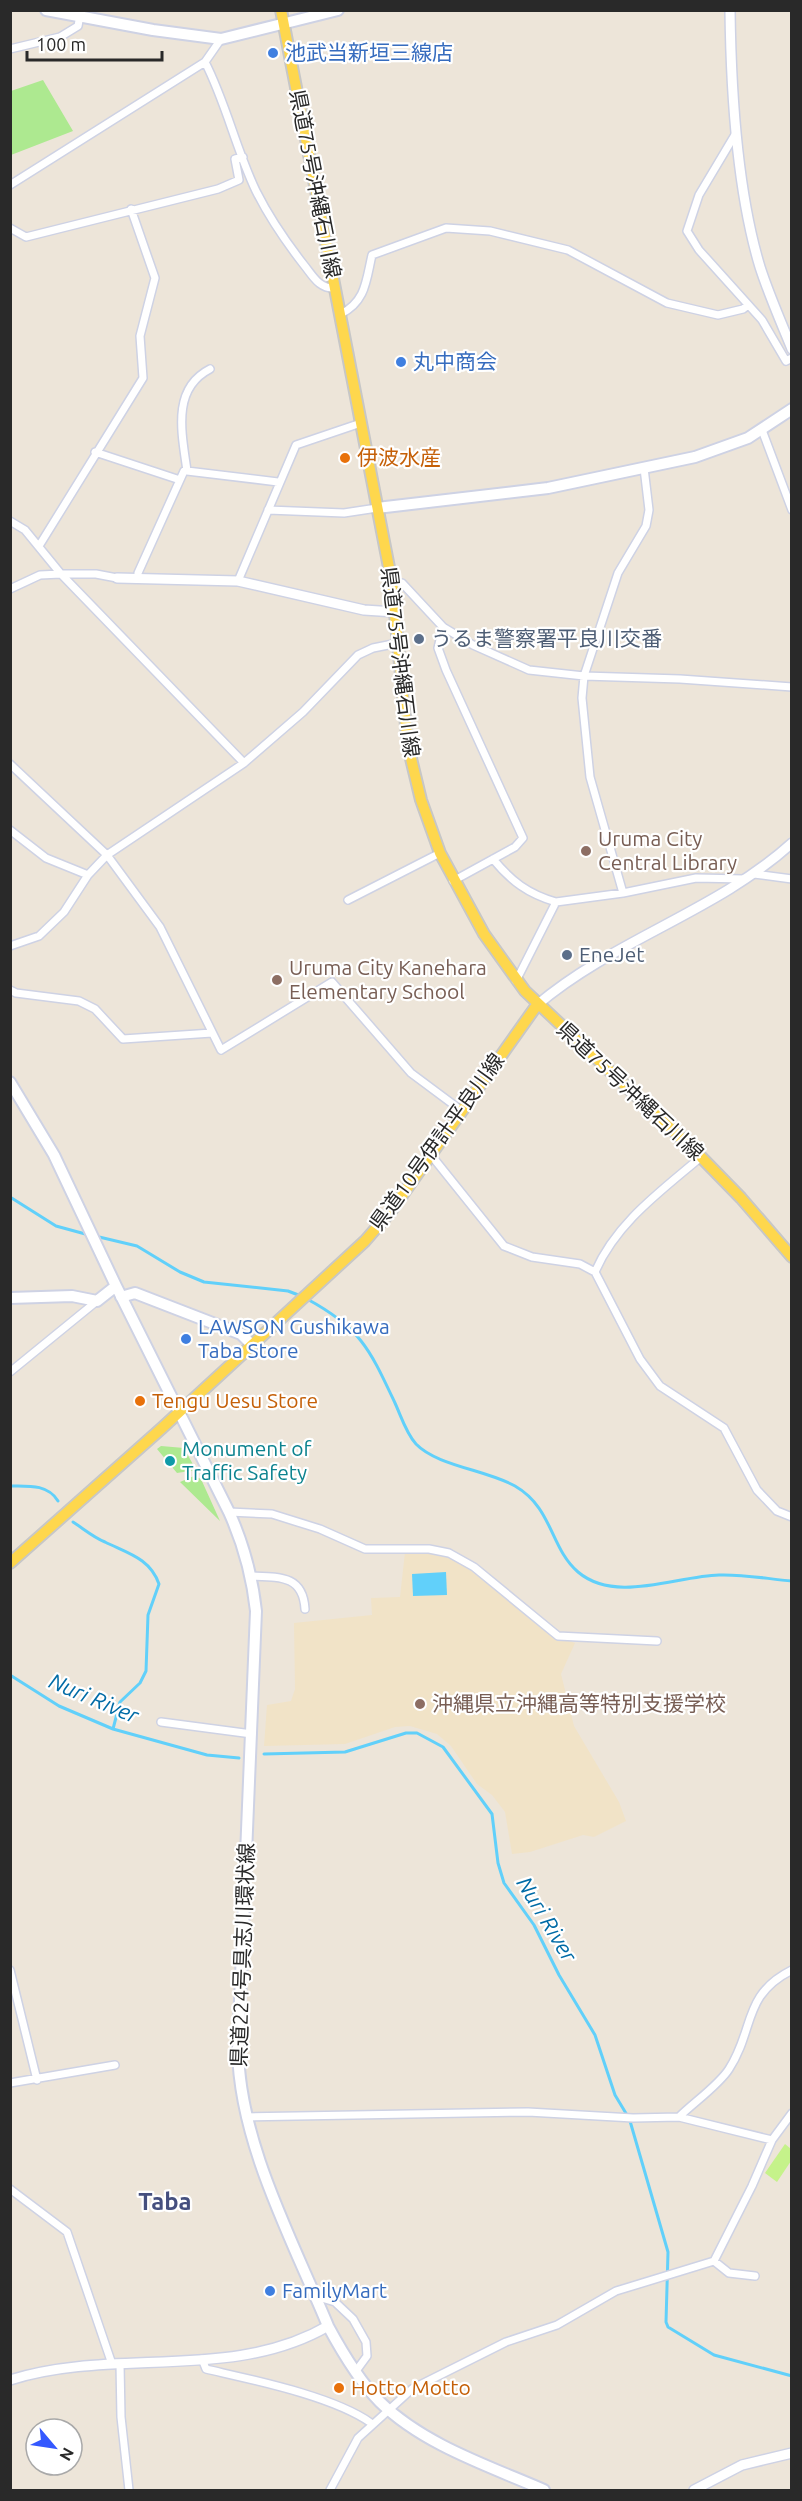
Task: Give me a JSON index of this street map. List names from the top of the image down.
{
  "streets": {
    "main road": ["県道75号沖縄石川線", "県道10号伊計平良川線", "県道224号具志川環状線"]
  },
  "crossings": [
    ["県道75号沖縄石川線", "県道10号伊計平良川線"],
    ["県道10号伊計平良川線", "県道224号具志川環状線"]
  ],
  "districts": ["Taba"],
  "water": ["Nuri River"],
  "places": [
    "池武当新垣三線店",
    "丸中商会",
    "伊波水産",
    "うるま警察署平良川交番",
    "Uruma City Central Library",
    "EneJet",
    "Uruma City Kanehara Elementary School",
    "LAWSON Gushikawa Taba Store",
    "Tengu Uesu Store",
    "Monument of Traffic Safety",
    "沖縄県立沖縄高等特別支援学校",
    "FamilyMart",
    "Hotto Motto"
  ],
  "scale_bar": "100 m",
  "north": "bottom right"
}
